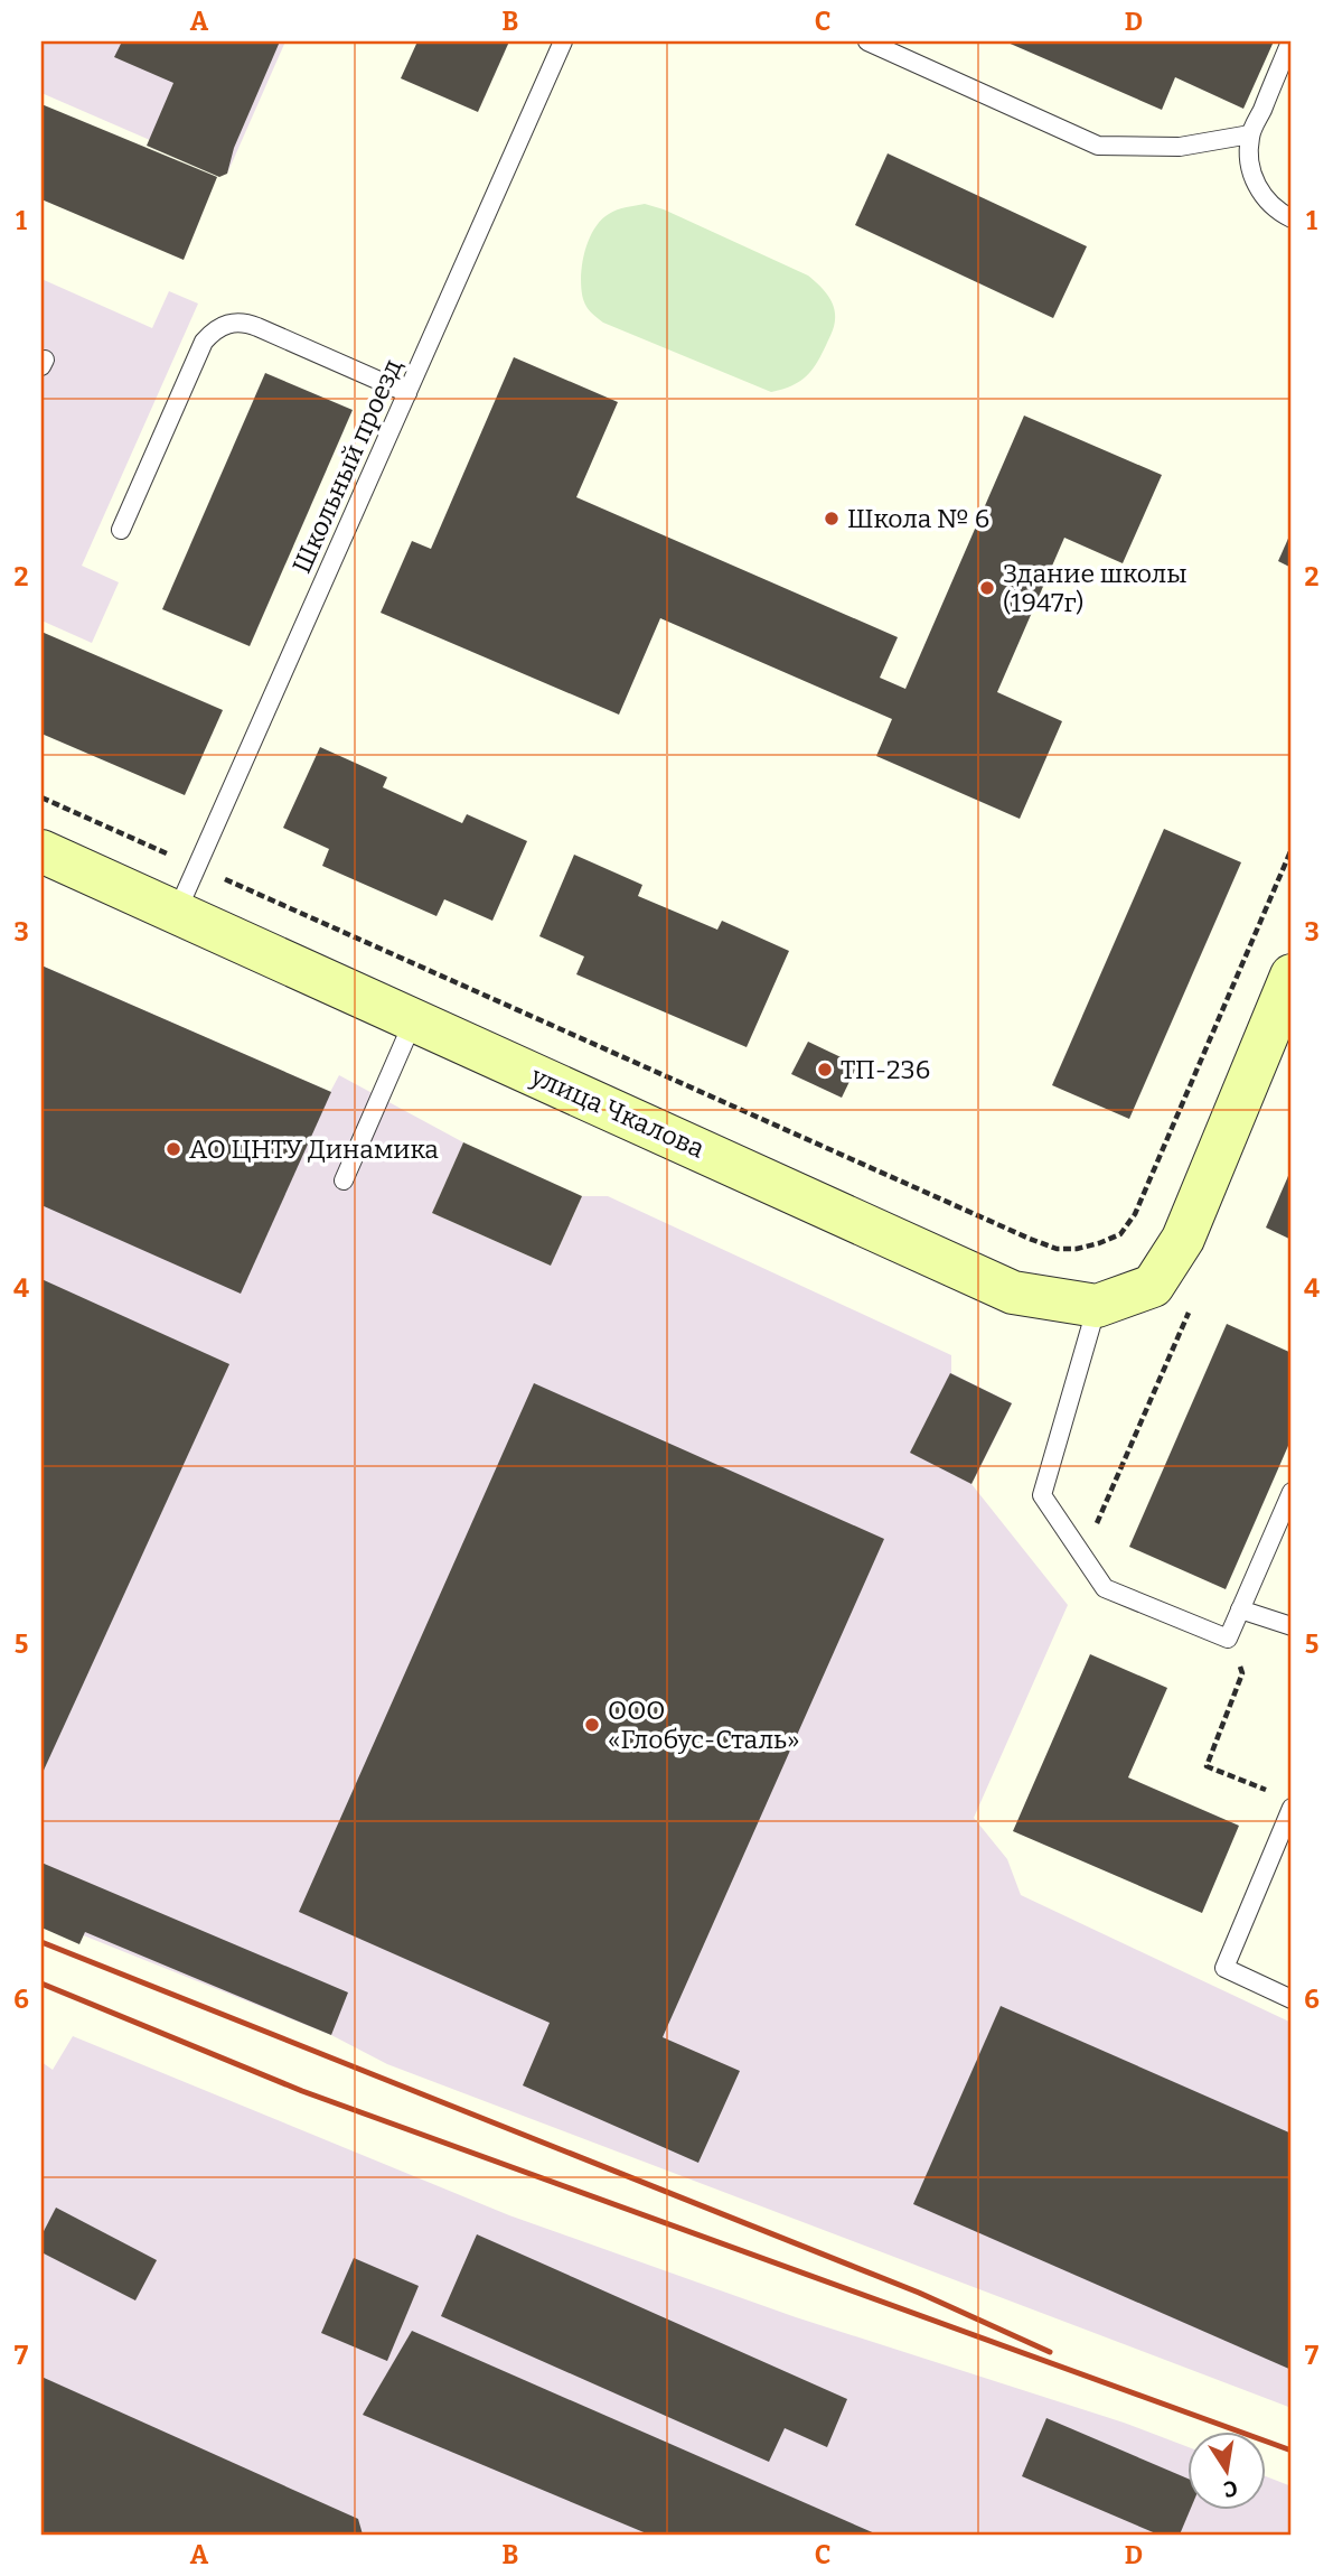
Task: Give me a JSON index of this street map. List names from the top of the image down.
{
  "streets": {
    "street": ["улица Чкалова"],
    "lane": ["Школьный проезд"]
  },
  "crossings": [
    ["Школьный проезд", "улица Чкалова"]
  ],
  "places": [
    "Школа № 6",
    "Здание школы (1947г)",
    "ТП-236",
    "АО ЦНТУ Динамика",
    "ООО «Глобус-Сталь»"
  ],
  "north": "bottom",
  "grid": {
    "columns": [
      "A",
      "B",
      "C",
      "D"
    ],
    "rows": [
      "1",
      "2",
      "3",
      "4",
      "5",
      "6",
      "7"
    ]
  }
}
